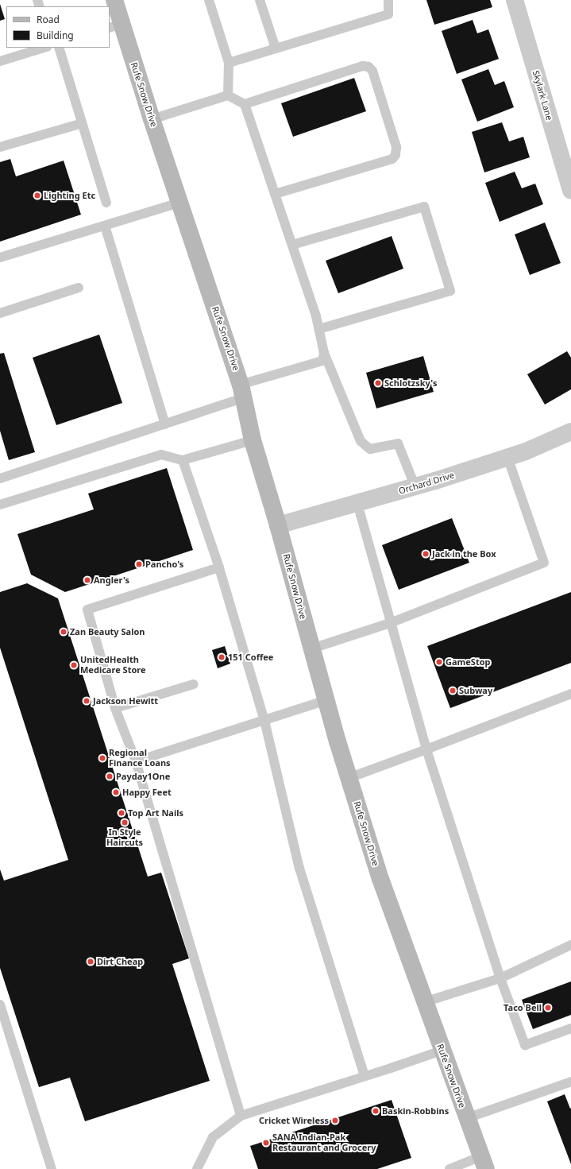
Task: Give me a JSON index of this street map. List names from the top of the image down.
{
  "streets": {
    "main road": ["Rufe Snow Drive"],
    "street": ["Skylark Lane", "Orchard Drive"]
  },
  "crossings": [
    ["Rufe Snow Drive", "Orchard Drive"]
  ],
  "places": [
    "Lighting Etc",
    "Schlotzsky's",
    "Jack in the Box",
    "Pancho's",
    "Angler's",
    "Zan Beauty Salon",
    "151 Coffee",
    "GameStop",
    "UnitedHealth Medicare Store",
    "Subway",
    "Jackson Hewitt",
    "Regional Finance Loans",
    "Payday1One",
    "Happy Feet",
    "Top Art Nails",
    "In Style Haircuts",
    "Dirt Cheap",
    "Taco Bell",
    "Baskin-Robbins",
    "Cricket Wireless",
    "SANA Indian-Pak Restaurant and Grocery"
  ],
  "legend": ["Road", "Building"]
}
